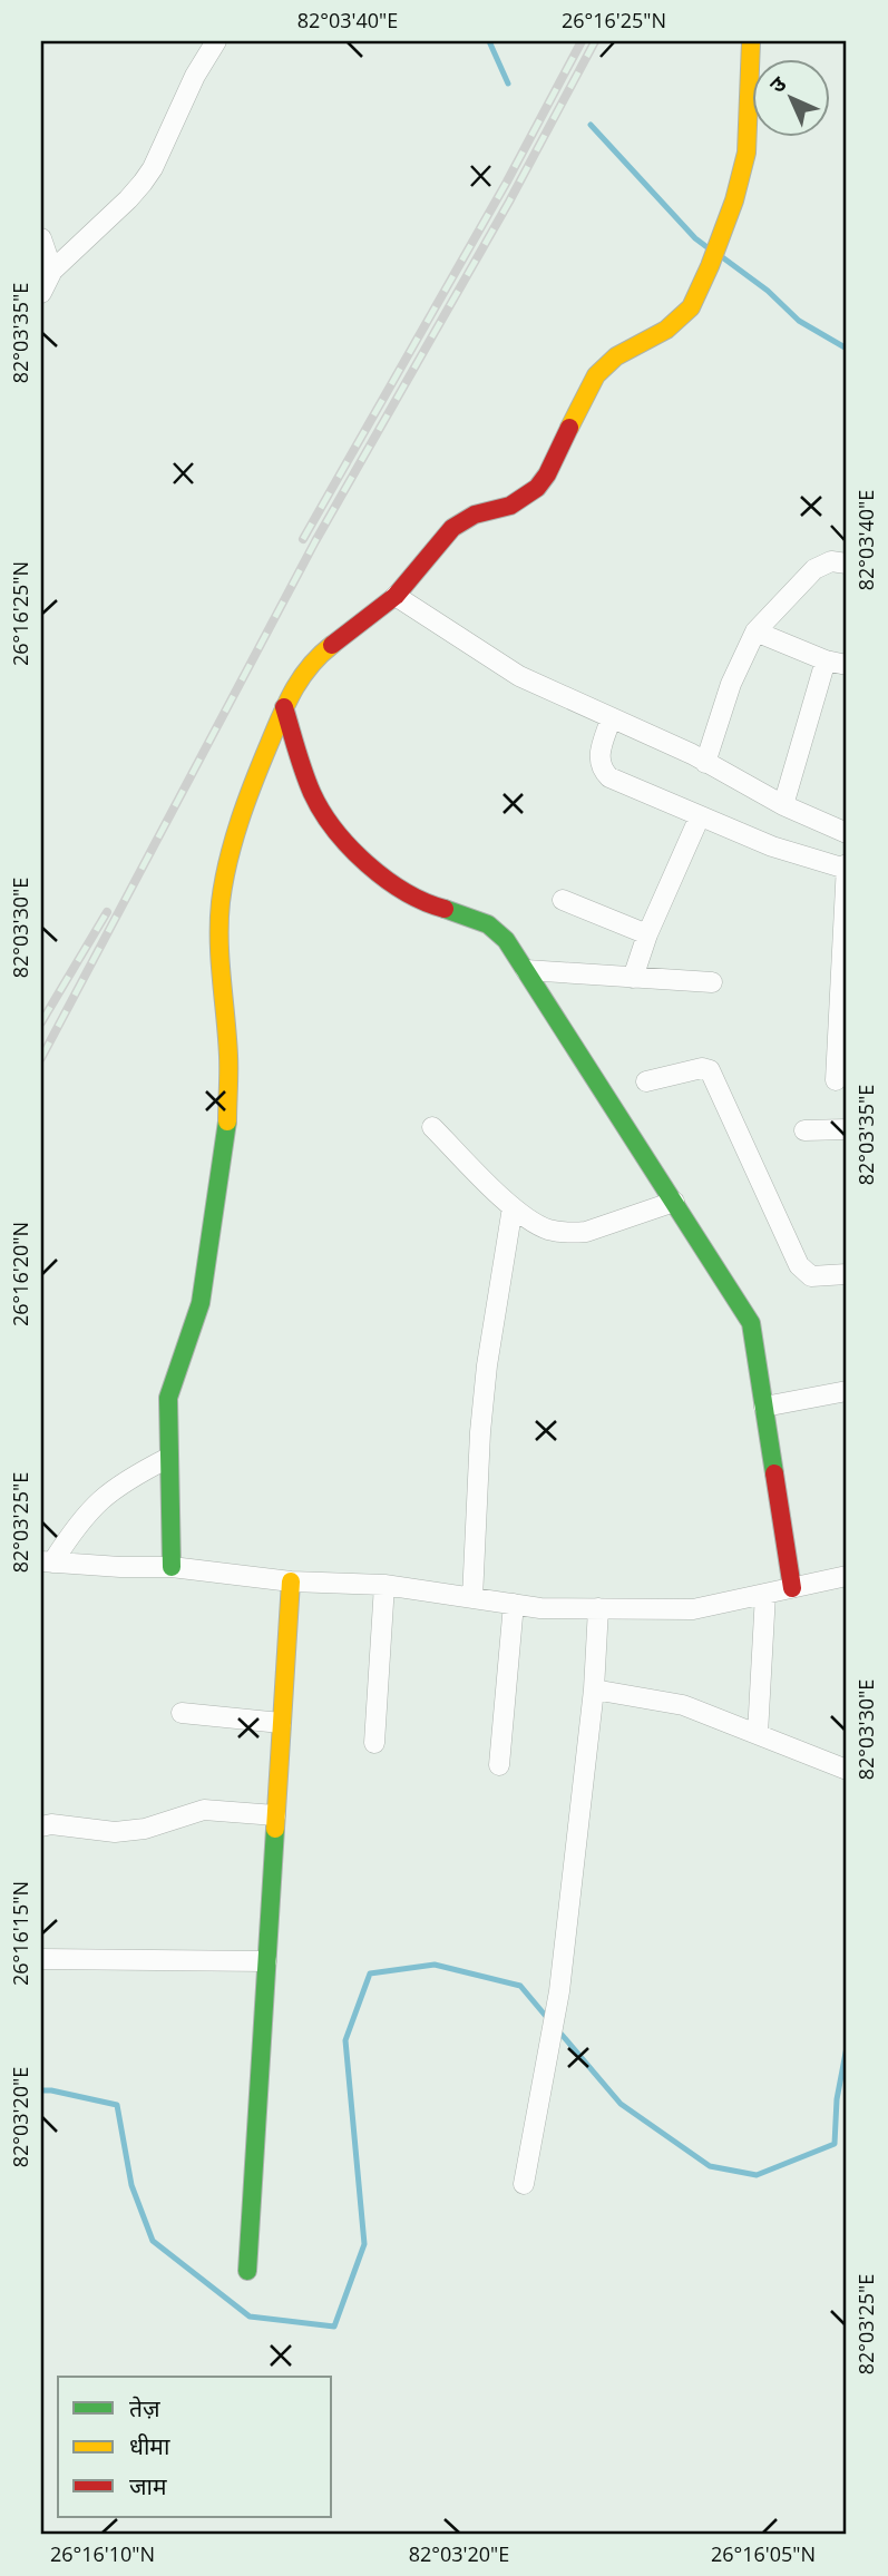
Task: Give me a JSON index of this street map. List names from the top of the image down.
{
  "legend": ["तेज़", "धीमा", "जाम"],
  "north": "top left",
  "coordinates": [
    "82°03'40\"E",
    "26°16'25\"N",
    "82°03'35\"E",
    "82°03'30\"E",
    "26°16'20\"N",
    "82°03'25\"E",
    "26°16'15\"N",
    "82°03'20\"E",
    "26°16'10\"N",
    "26°16'05\"N"
  ]
}
